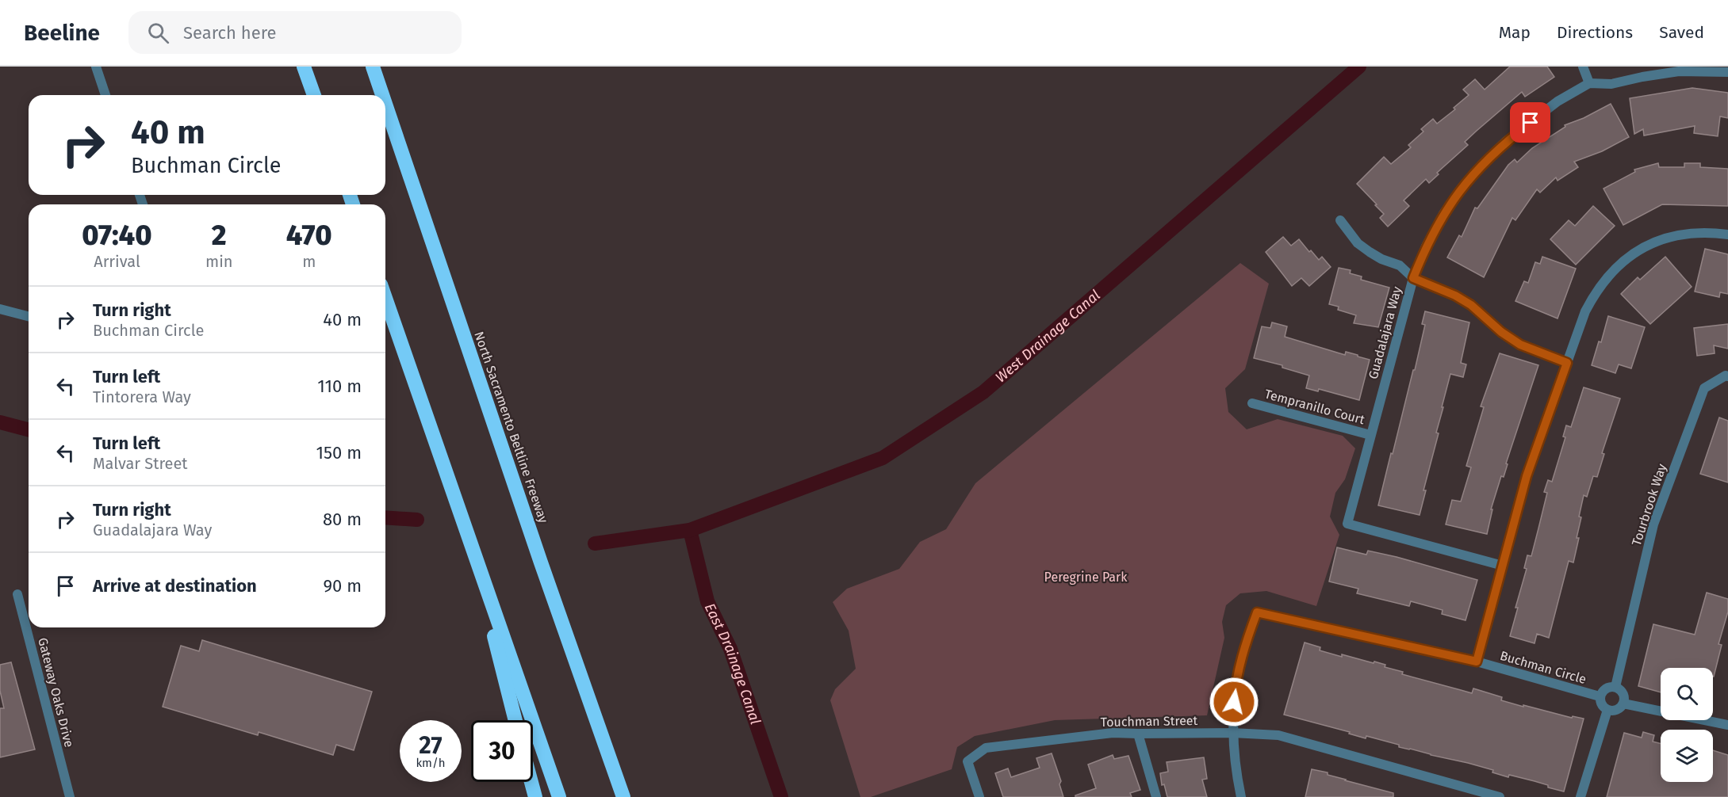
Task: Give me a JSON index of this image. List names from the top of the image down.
{
  "streets": {
    "highway": ["North Sacramento Beltline Freeway"],
    "street": [
      "Guadalajara Way",
      "Tempranillo Court",
      "Tourbrook Way",
      "Buchman Circle",
      "Gateway Oaks Drive",
      "Touchman Street"
    ]
  },
  "crossings": [
    ["Guadalajara Way", "Tempranillo Court"],
    ["Tourbrook Way", "Buchman Circle"],
    ["Buchman Circle", "Touchman Street"]
  ],
  "water": ["West Drainage Canal", "East Drainage Canal"],
  "parks": ["Peregrine Park"],
  "page": {
    "header": "Beeline",
    "search": "Search here",
    "nav": ["Map", "Directions", "Saved"],
    "turn": ["40 m", "Buchman Circle"],
    "eta": [
      "07:40",
      "Arrival",
      "2",
      "min",
      "470",
      "m"
    ],
    "list": [
      {
        "name": "Turn right",
        "note": "Buchman Circle",
        "value": "40 m"
      },
      {
        "name": "Turn left",
        "note": "Tintorera Way",
        "value": "110 m"
      },
      {
        "name": "Turn left",
        "note": "Malvar Street",
        "value": "150 m"
      },
      {
        "name": "Turn right",
        "note": "Guadalajara Way",
        "value": "80 m"
      },
      {
        "name": "Arrive at destination",
        "value": "90 m"
      }
    ],
    "speed": "27 km/h",
    "limit": "30"
  }
}
